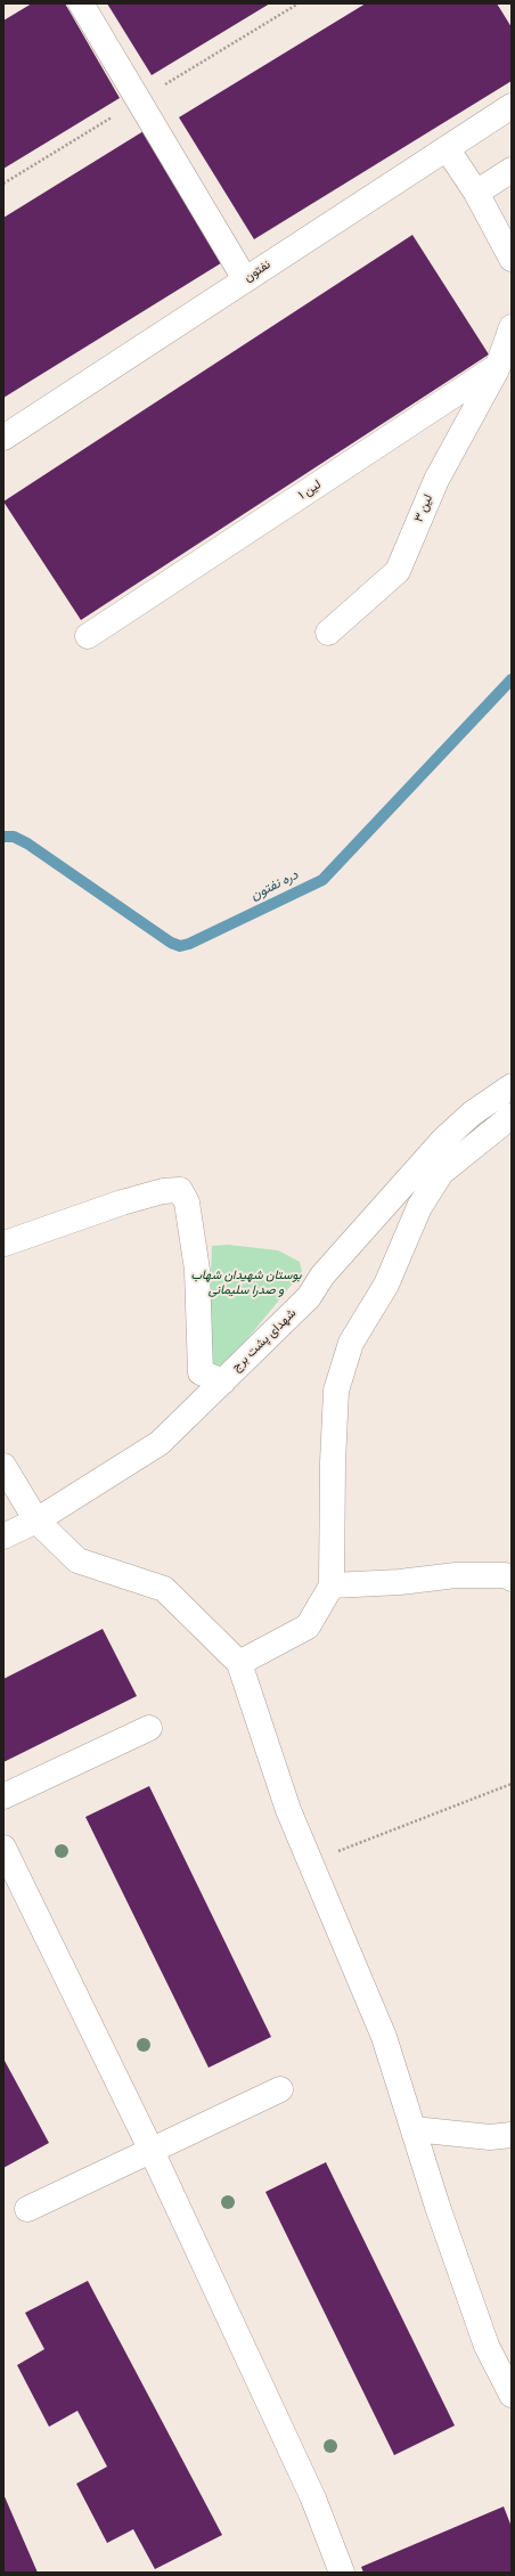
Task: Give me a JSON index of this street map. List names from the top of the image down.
{
  "streets": {
    "street": [
      "نفتون",
      "لین ۱",
      "لین ۳",
      "شهدای پشت برج"
    ]
  },
  "crossings": [
    ["لین ۱", "لین ۳"]
  ],
  "water": ["دره نفتون"],
  "parks": ["بوستان شهیدان شهاب و صدرا سلیمانی"]
}
